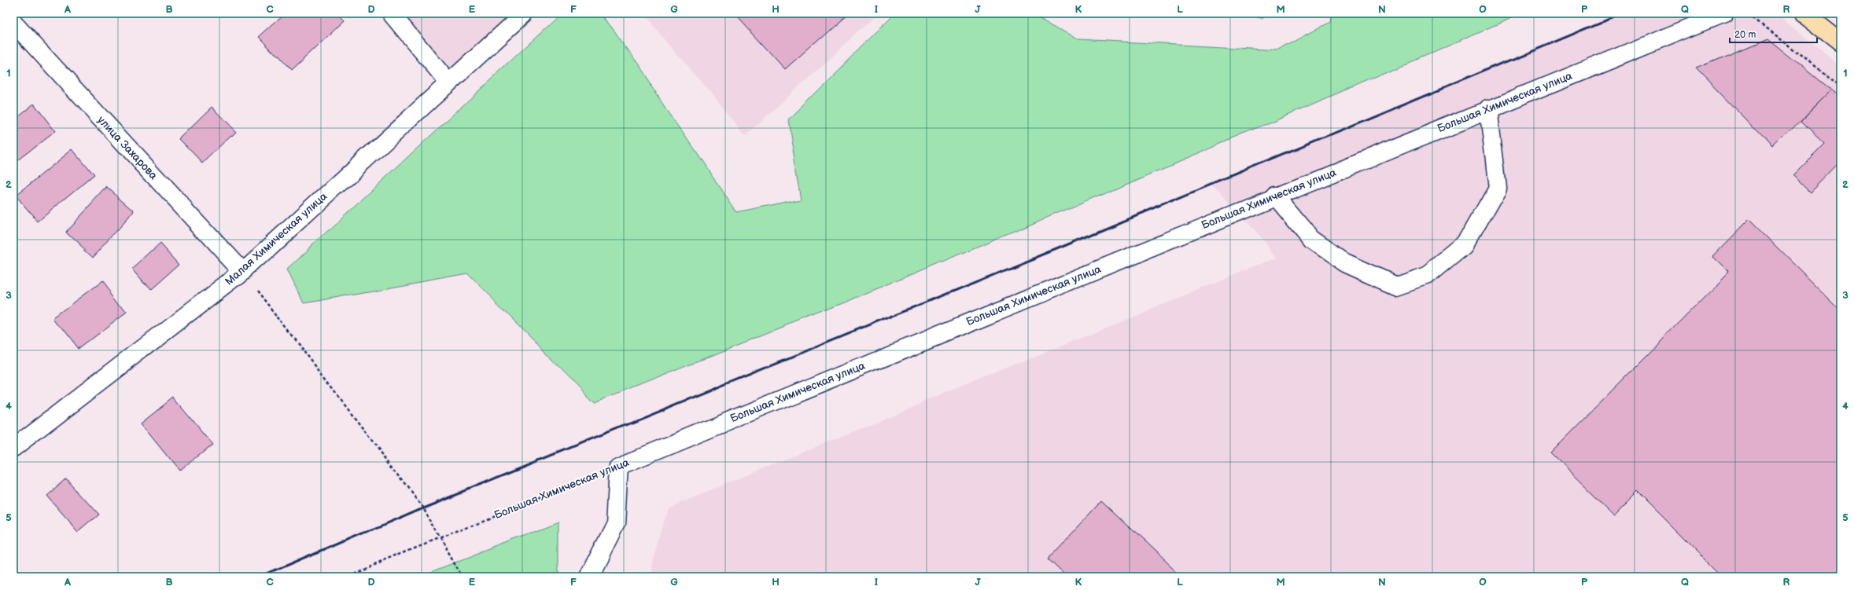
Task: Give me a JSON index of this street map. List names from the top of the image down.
{
  "streets": {
    "street": ["Большая Химическая улица", "улица Захарова", "Малая Химическая улица"]
  },
  "crossings": [
    ["улица Захарова", "Малая Химическая улица"]
  ],
  "scale_bar": "20 m",
  "grid": {
    "columns": [
      "A",
      "B",
      "C",
      "D",
      "E",
      "F",
      "G",
      "H",
      "I",
      "J",
      "K",
      "L",
      "M",
      "N",
      "O",
      "P",
      "Q",
      "R"
    ],
    "rows": [
      "1",
      "2",
      "3",
      "4",
      "5"
    ]
  }
}
